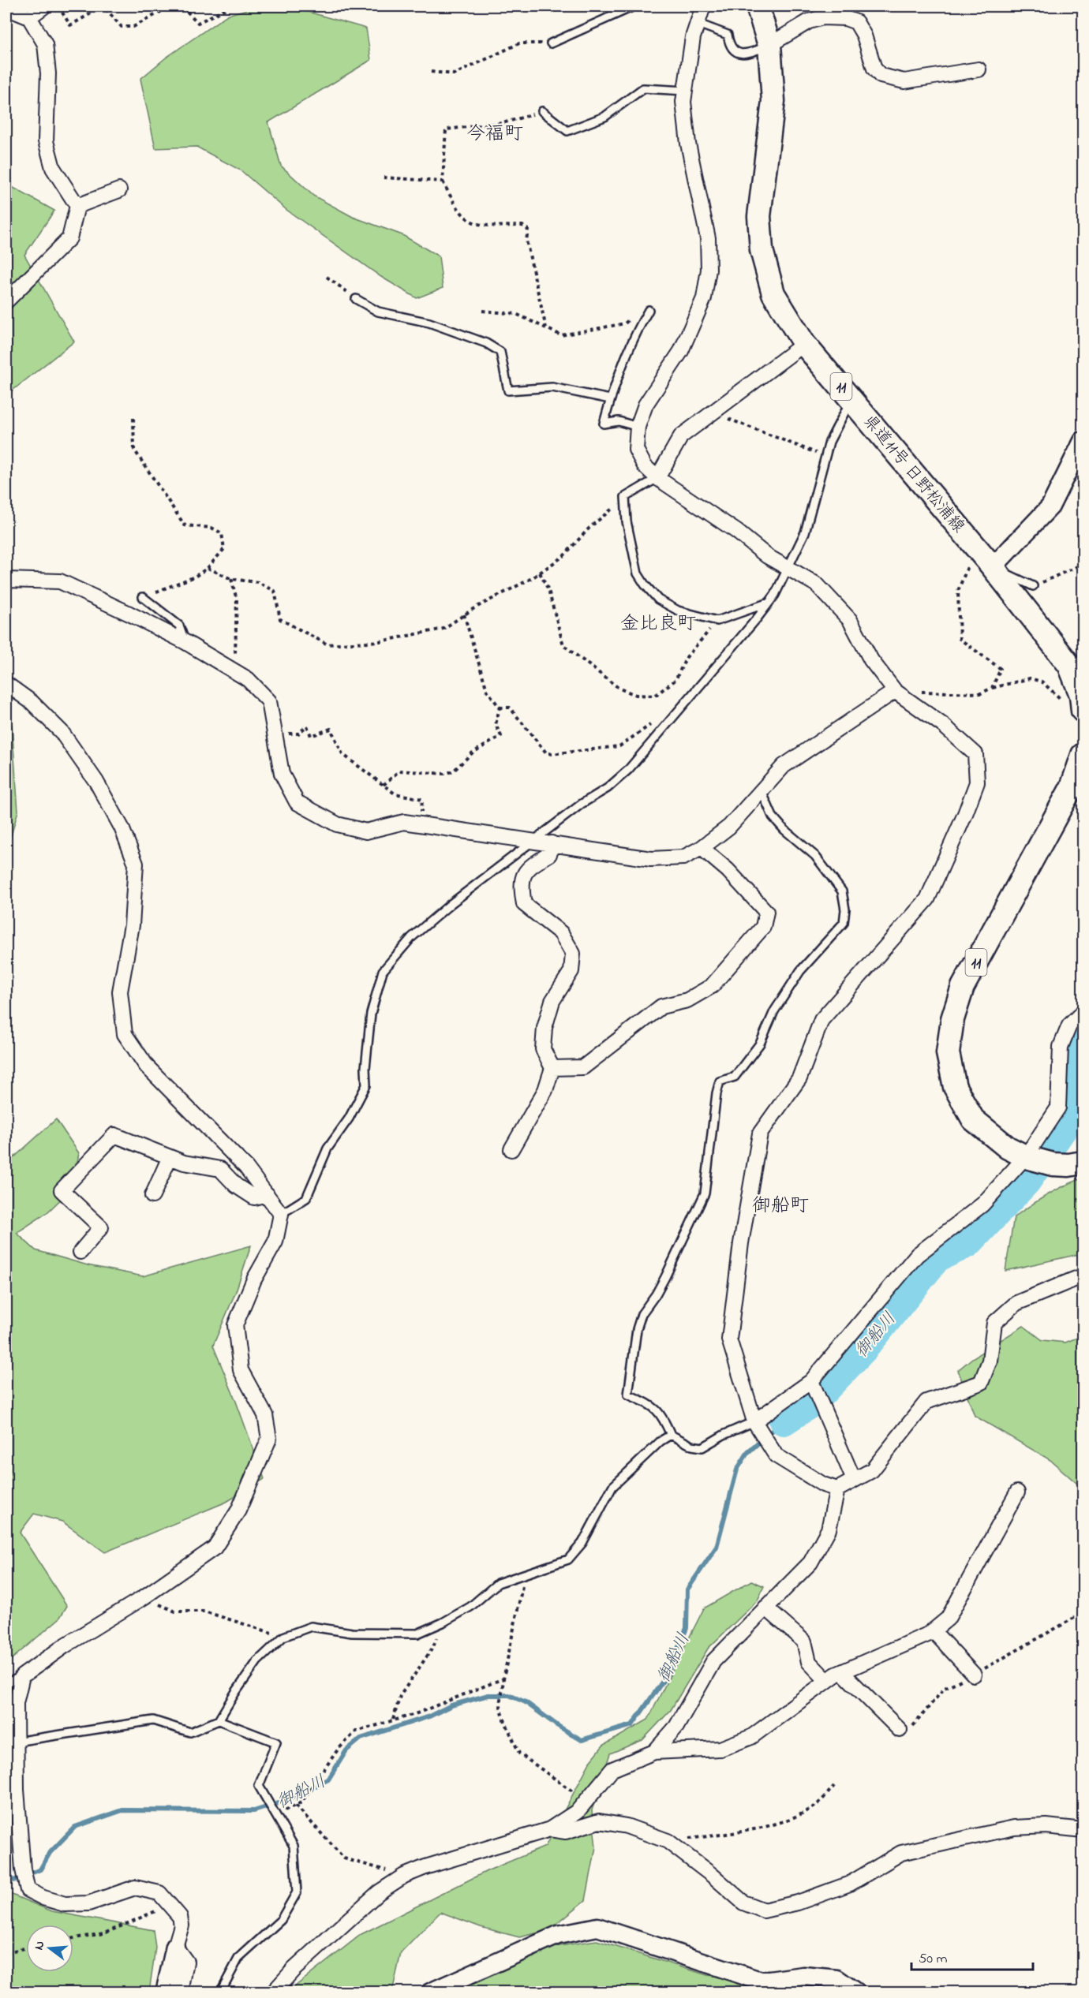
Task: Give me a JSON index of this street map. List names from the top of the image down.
{
  "streets": {
    "main road": ["11", "県道11号 日野松浦線"]
  },
  "districts": ["今福町", "金比良町", "御船町"],
  "water": ["御船川"],
  "scale_bar": "50 m",
  "north": "left"
}
